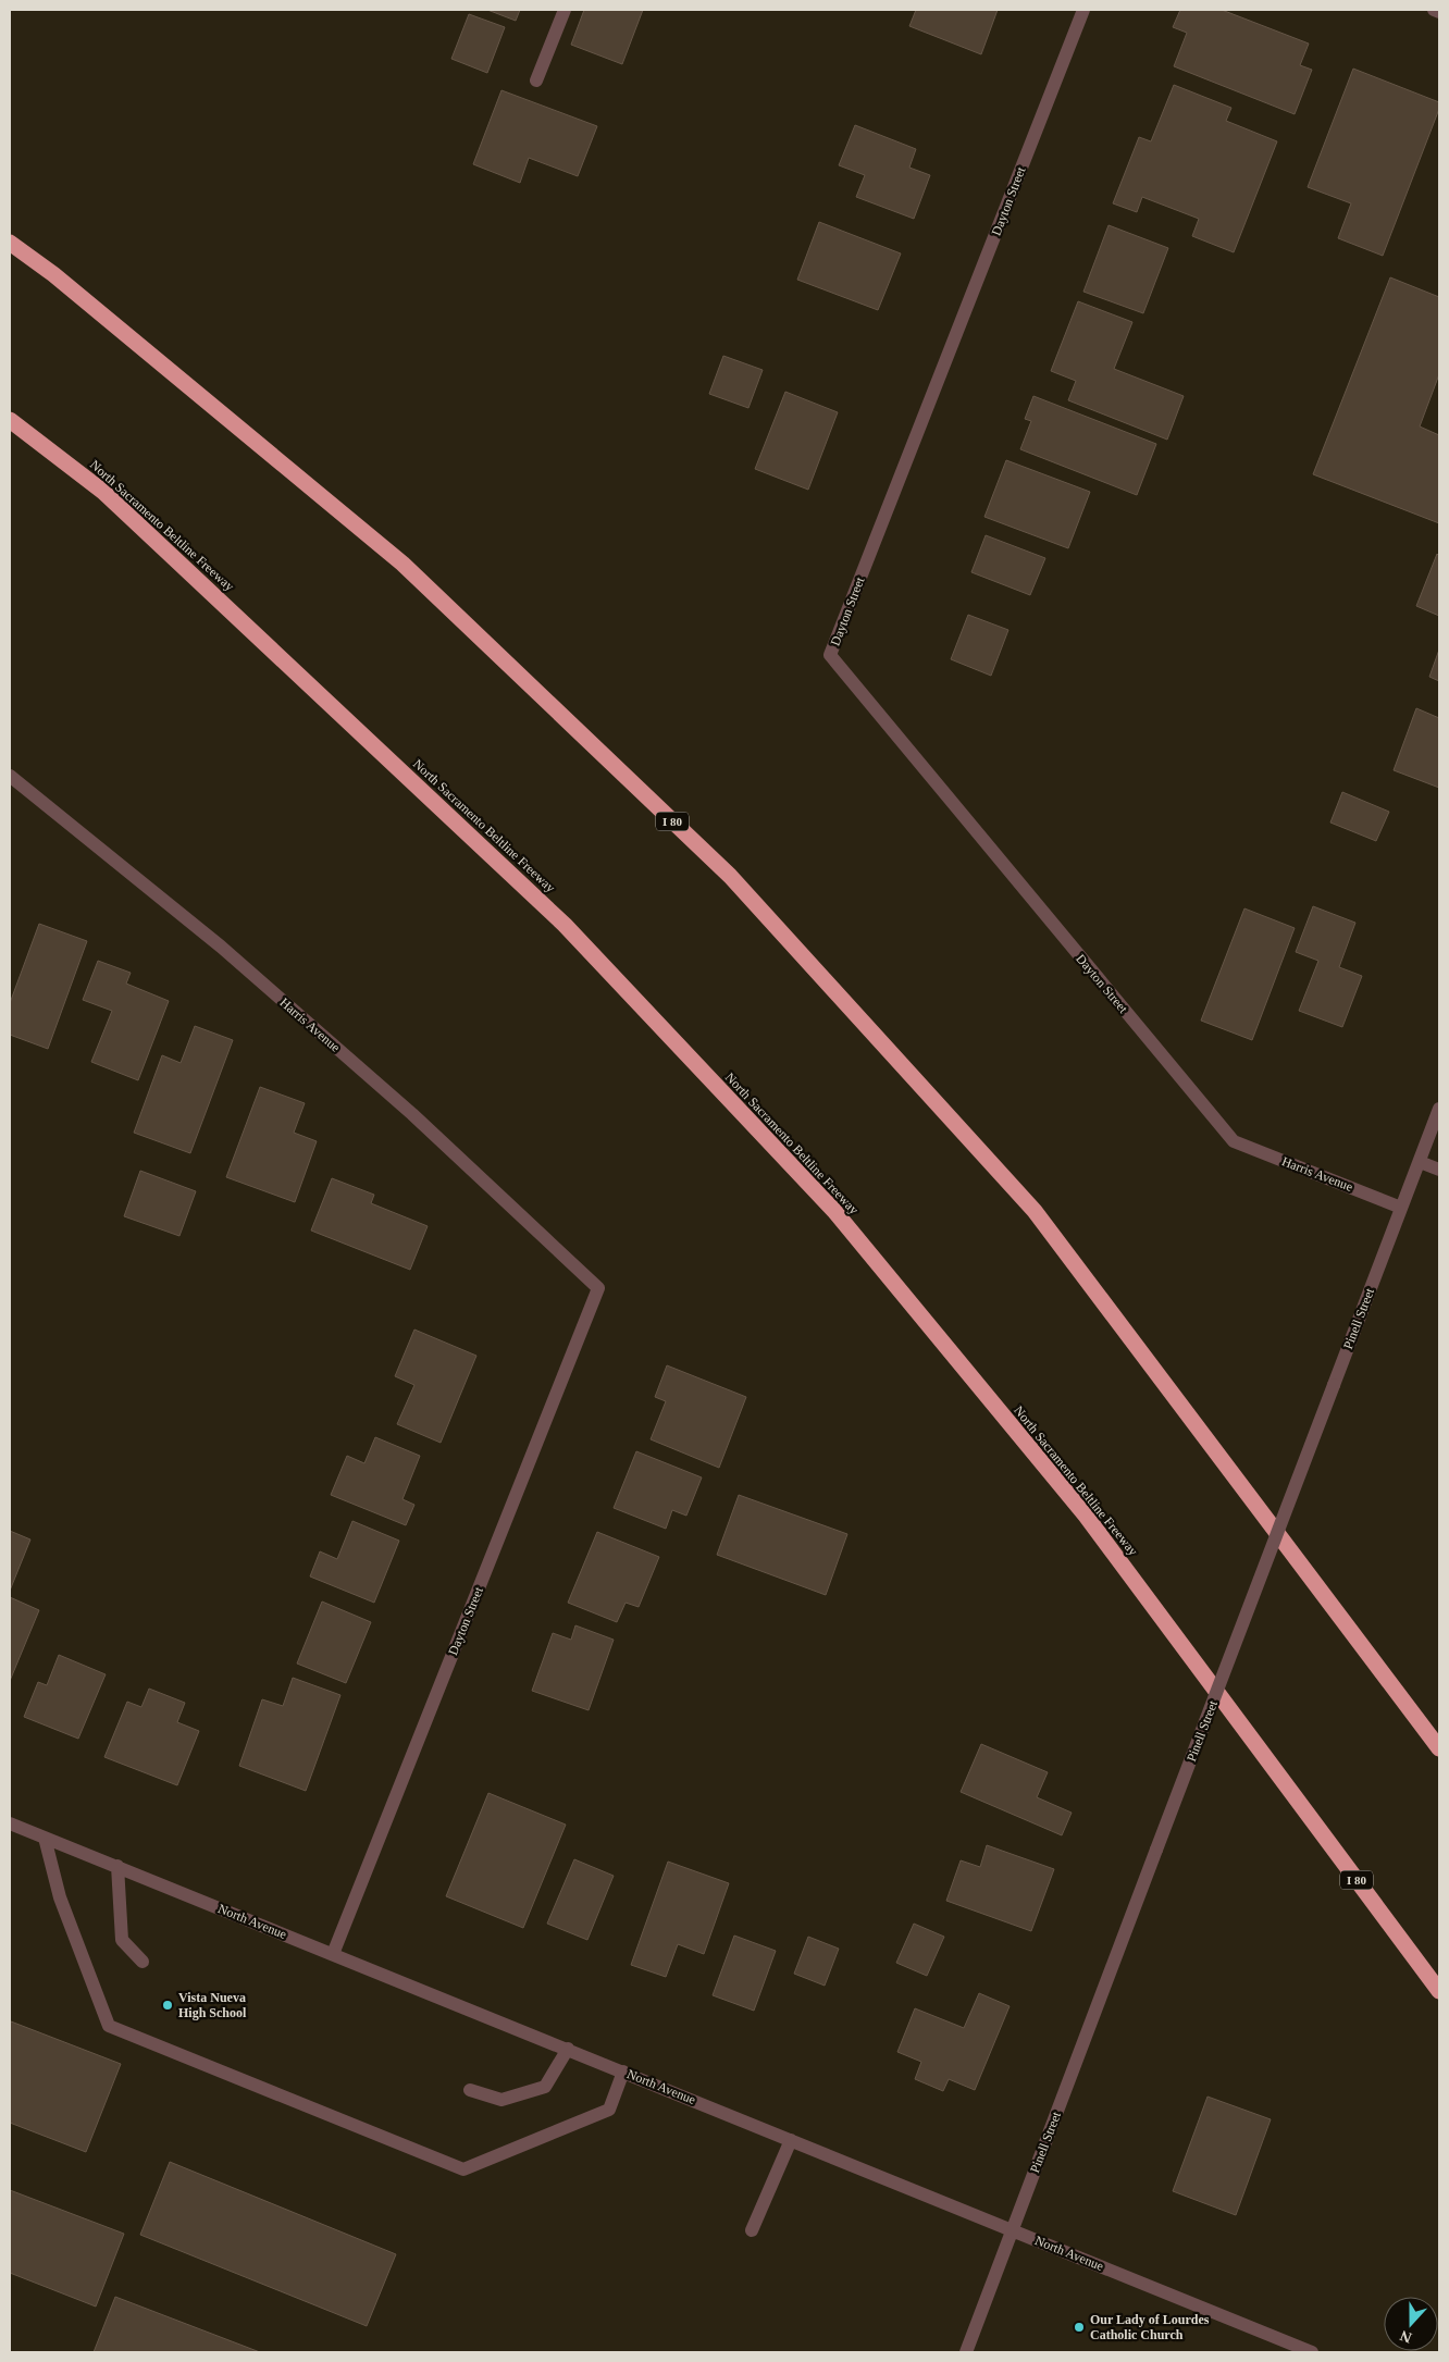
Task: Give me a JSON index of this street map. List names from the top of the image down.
{
  "streets": {
    "highway": ["North Sacramento Beltline Freeway", "I 80"],
    "street": [
      "Dayton Street",
      "Harris Avenue",
      "Pinell Street",
      "North Avenue"
    ]
  },
  "crossings": [
    ["Dayton Street", "Harris Avenue"],
    ["Dayton Street", "North Avenue"],
    ["Harris Avenue", "Pinell Street"],
    ["Pinell Street", "North Avenue"]
  ],
  "places": ["Vista Nueva High School", "Our Lady of Lourdes Catholic Church"],
  "north": "bottom"
}
